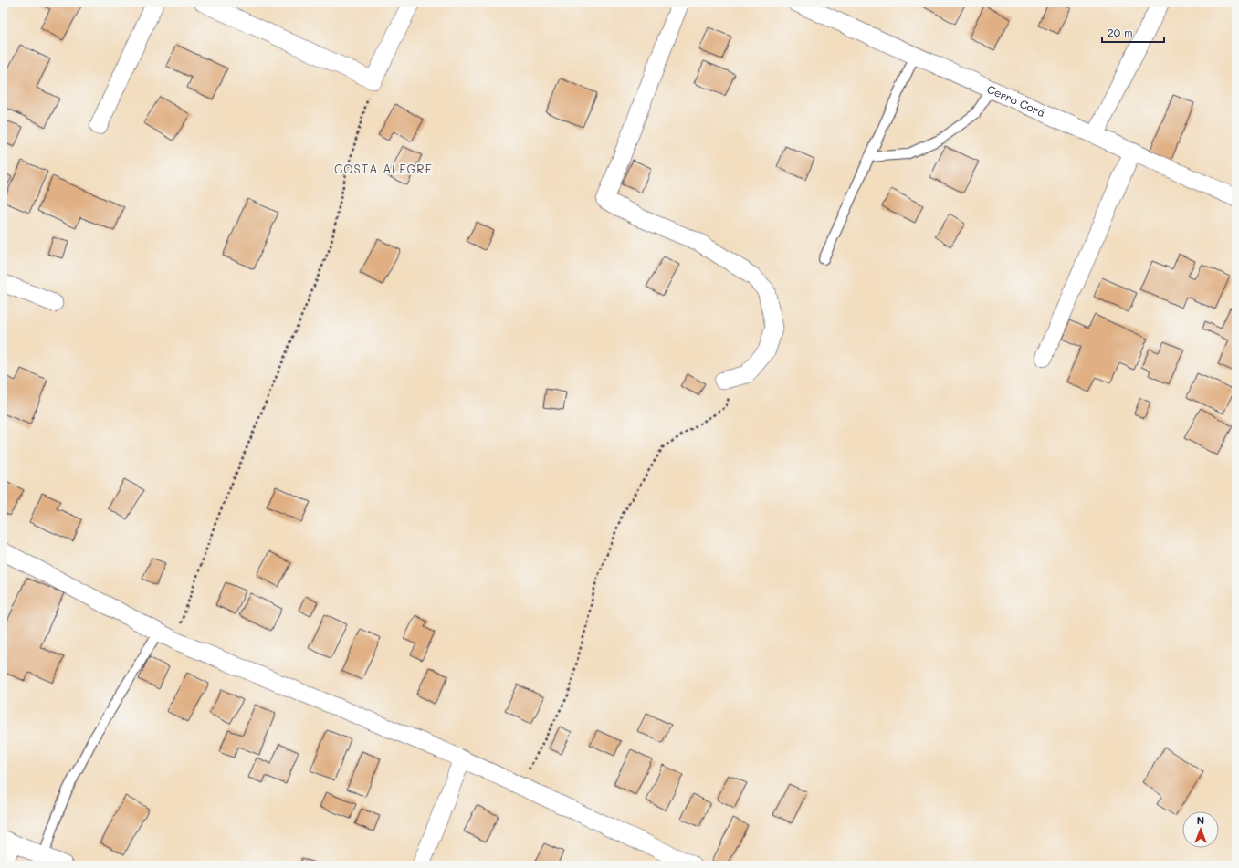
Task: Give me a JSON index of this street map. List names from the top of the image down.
{
  "streets": {
    "street": ["Cerro Corá"]
  },
  "districts": ["COSTA ALEGRE"],
  "scale_bar": "20 m",
  "north": "top"
}
